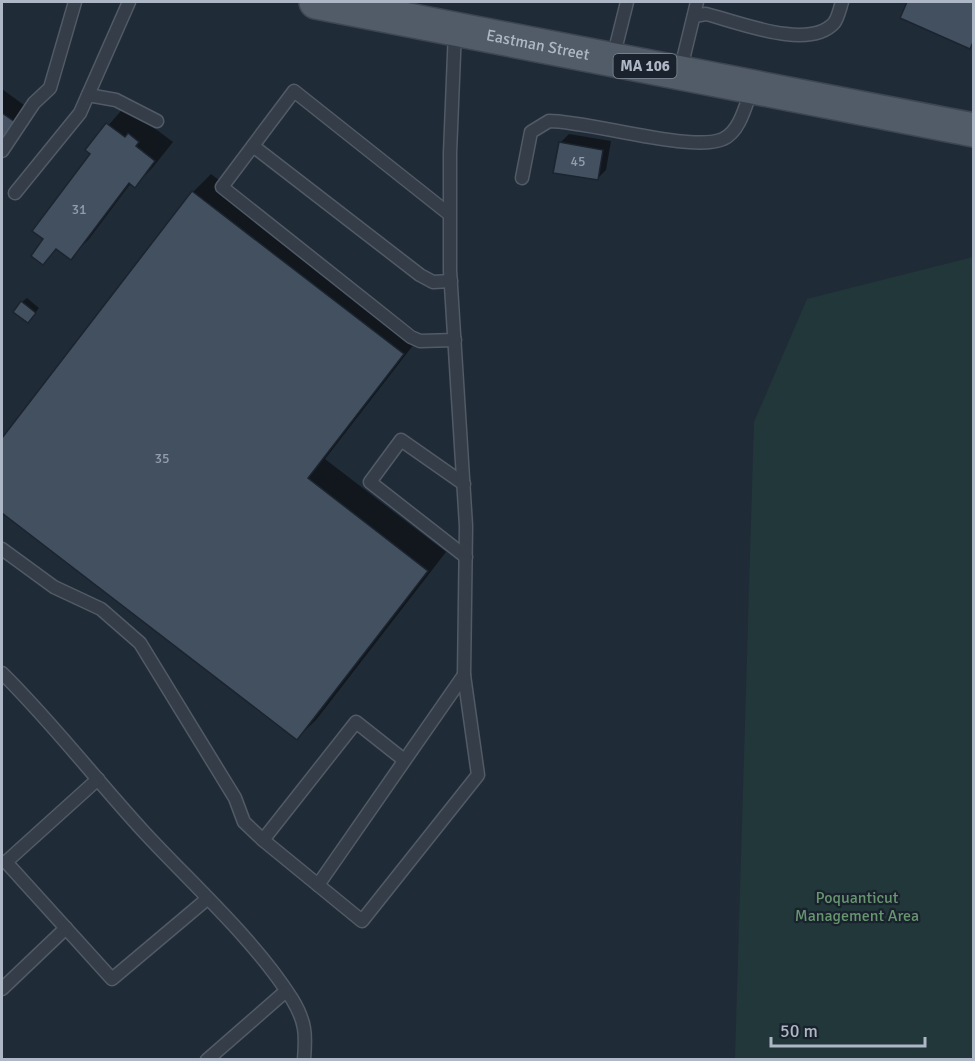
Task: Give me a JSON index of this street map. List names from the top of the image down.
{
  "streets": {
    "main road": ["Eastman Street", "MA 106"]
  },
  "parks": ["Poquanticut Management Area"],
  "house_numbers": ["45", "31", "35"],
  "scale_bar": "50 m"
}
